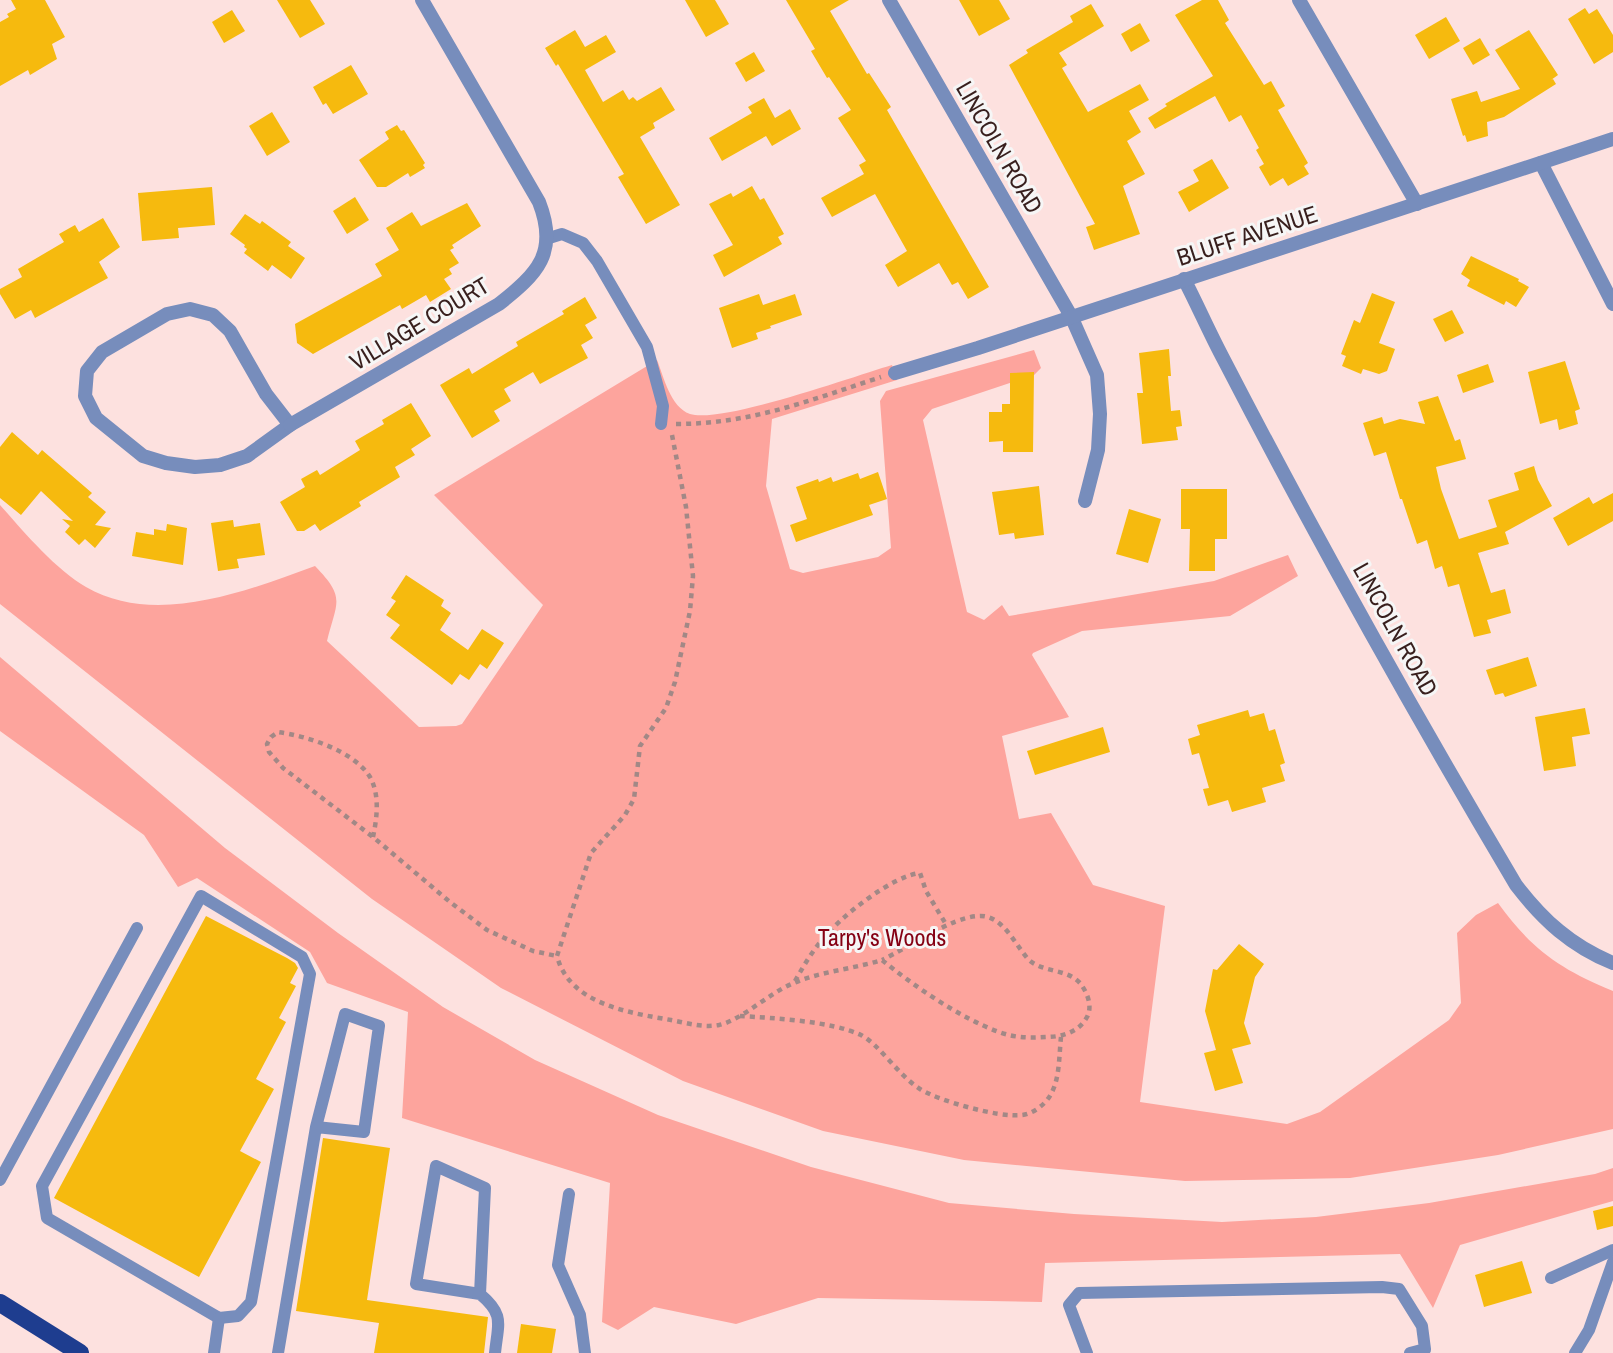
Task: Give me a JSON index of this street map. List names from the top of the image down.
{
  "streets": {
    "street": ["LINCOLN ROAD", "BLUFF AVENUE", "VILLAGE COURT"]
  },
  "crossings": [
    ["LINCOLN ROAD", "BLUFF AVENUE"]
  ],
  "parks": ["Tarpy's Woods"]
}
